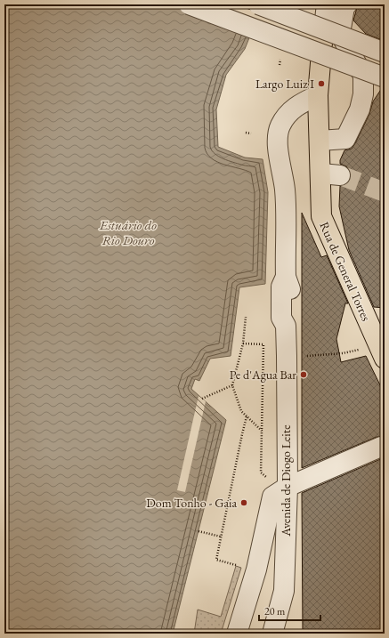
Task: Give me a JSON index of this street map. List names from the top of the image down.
{
  "streets": {
    "main road": ["Rua de General Torres"],
    "street": ["Avenida de Diogo Leite"]
  },
  "crossings": [
    ["Rua de General Torres", "Avenida de Diogo Leite"]
  ],
  "water": ["Estuário do Rio Douro"],
  "places": ["Largo Luiz I", "Pe d'Agua Bar", "Dom Tonho - Gaia"],
  "scale_bar": "20 m"
}
